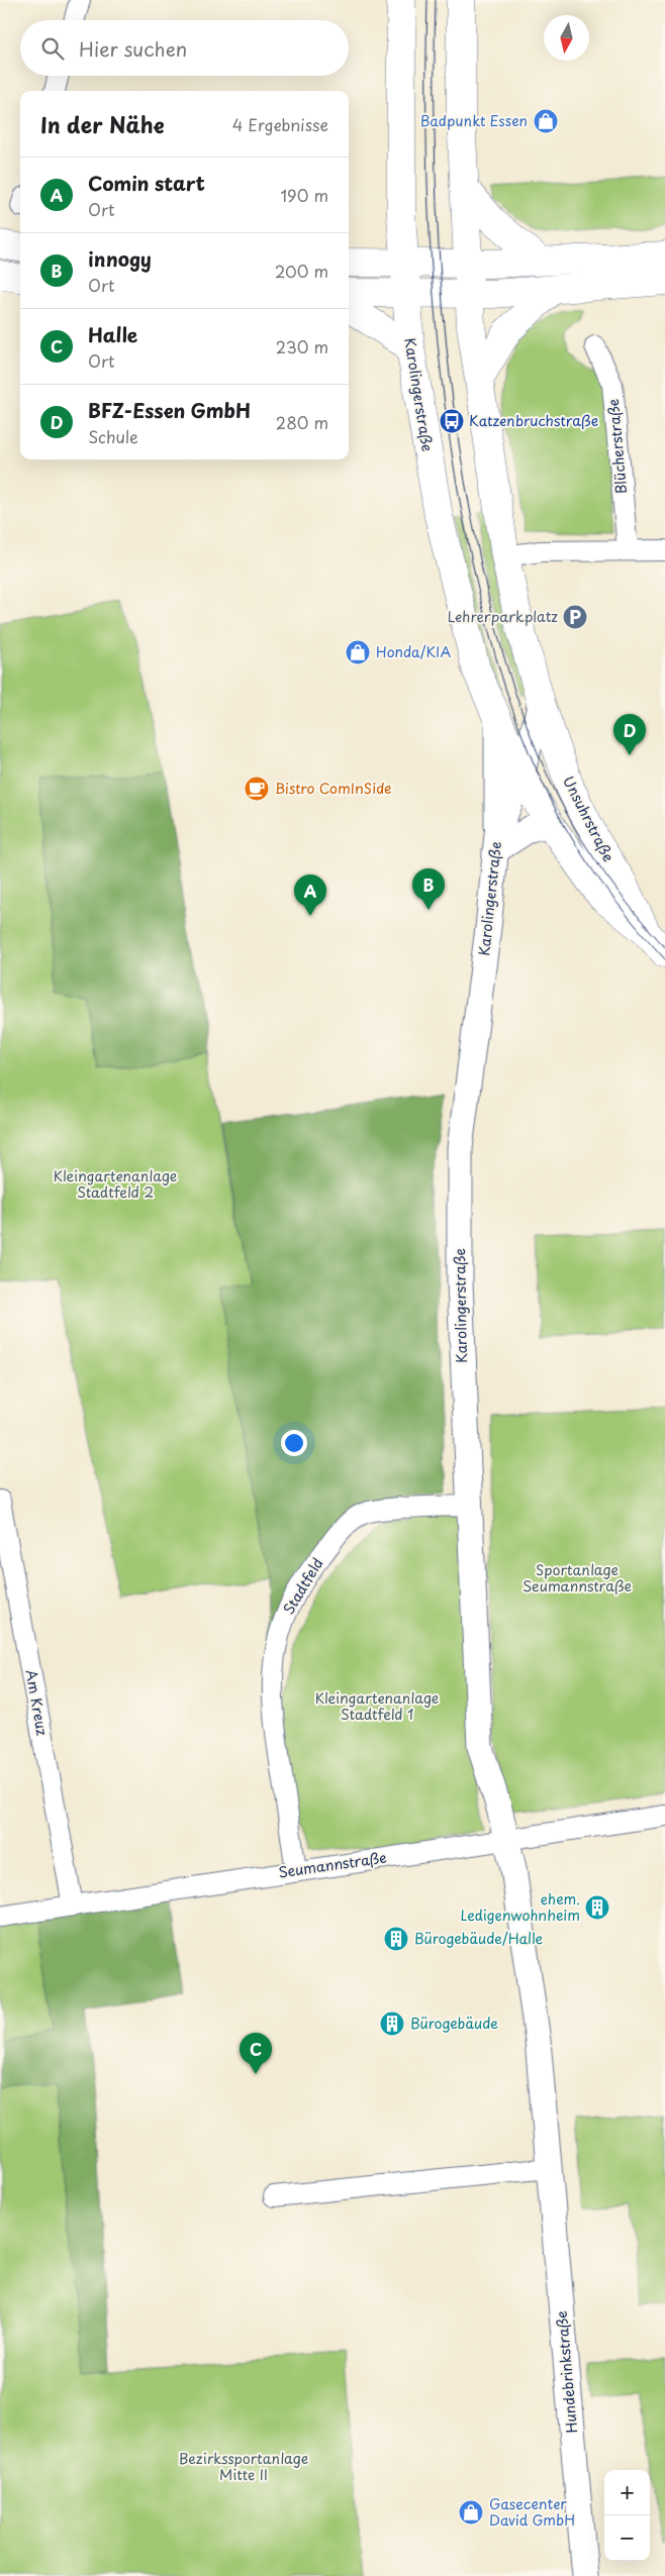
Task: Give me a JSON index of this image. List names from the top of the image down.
{
  "streets": {
    "main road": ["Karolingerstraße", "Unsuhrstraße"],
    "street": [
      "Blücherstraße",
      "Stadtfeld",
      "Am Kreuz",
      "Seumannstraße",
      "Hundebrinkstraße"
    ]
  },
  "crossings": [
    ["Karolingerstraße", "Unsuhrstraße"],
    ["Karolingerstraße", "Stadtfeld"],
    ["Karolingerstraße", "Seumannstraße"],
    ["Karolingerstraße", "Hundebrinkstraße"],
    ["Stadtfeld", "Seumannstraße"],
    ["Am Kreuz", "Seumannstraße"],
    ["Seumannstraße", "Hundebrinkstraße"]
  ],
  "parks": [
    "Kleingartenanlage Stadtfeld 2",
    "Sportanlage Seumannstraße",
    "Kleingartenanlage Stadtfeld 1",
    "Bezirkssportanlage Mitte II"
  ],
  "places": {
    "shop": ["Badpunkt Essen", "Honda/KIA", "Gasecenter David GmbH"],
    "bus stop": ["Katzenbruchstraße"],
    "parking": ["Lehrerparkplatz"],
    "cafe": ["Bistro ComInSide"],
    "building": ["ehem. Ledigenwohnheim", "Bürogebäude/Halle", "Bürogebäude"]
  },
  "north": "bottom",
  "page": {
    "search": "Hier suchen",
    "heading": ["In der Nähe", "4 Ergebnisse"],
    "list": [
      {
        "mark": "A",
        "name": "Comin start",
        "note": "Ort",
        "value": "190 m"
      },
      {
        "mark": "B",
        "name": "innogy",
        "note": "Ort",
        "value": "200 m"
      },
      {
        "mark": "C",
        "name": "Halle",
        "note": "Ort",
        "value": "230 m"
      },
      {
        "mark": "D",
        "name": "BFZ-Essen GmbH",
        "note": "Schule",
        "value": "280 m"
      }
    ],
    "pins": [
      "D",
      "B",
      "A",
      "C"
    ],
    "map_buttons": ["+", "−"]
  }
}
